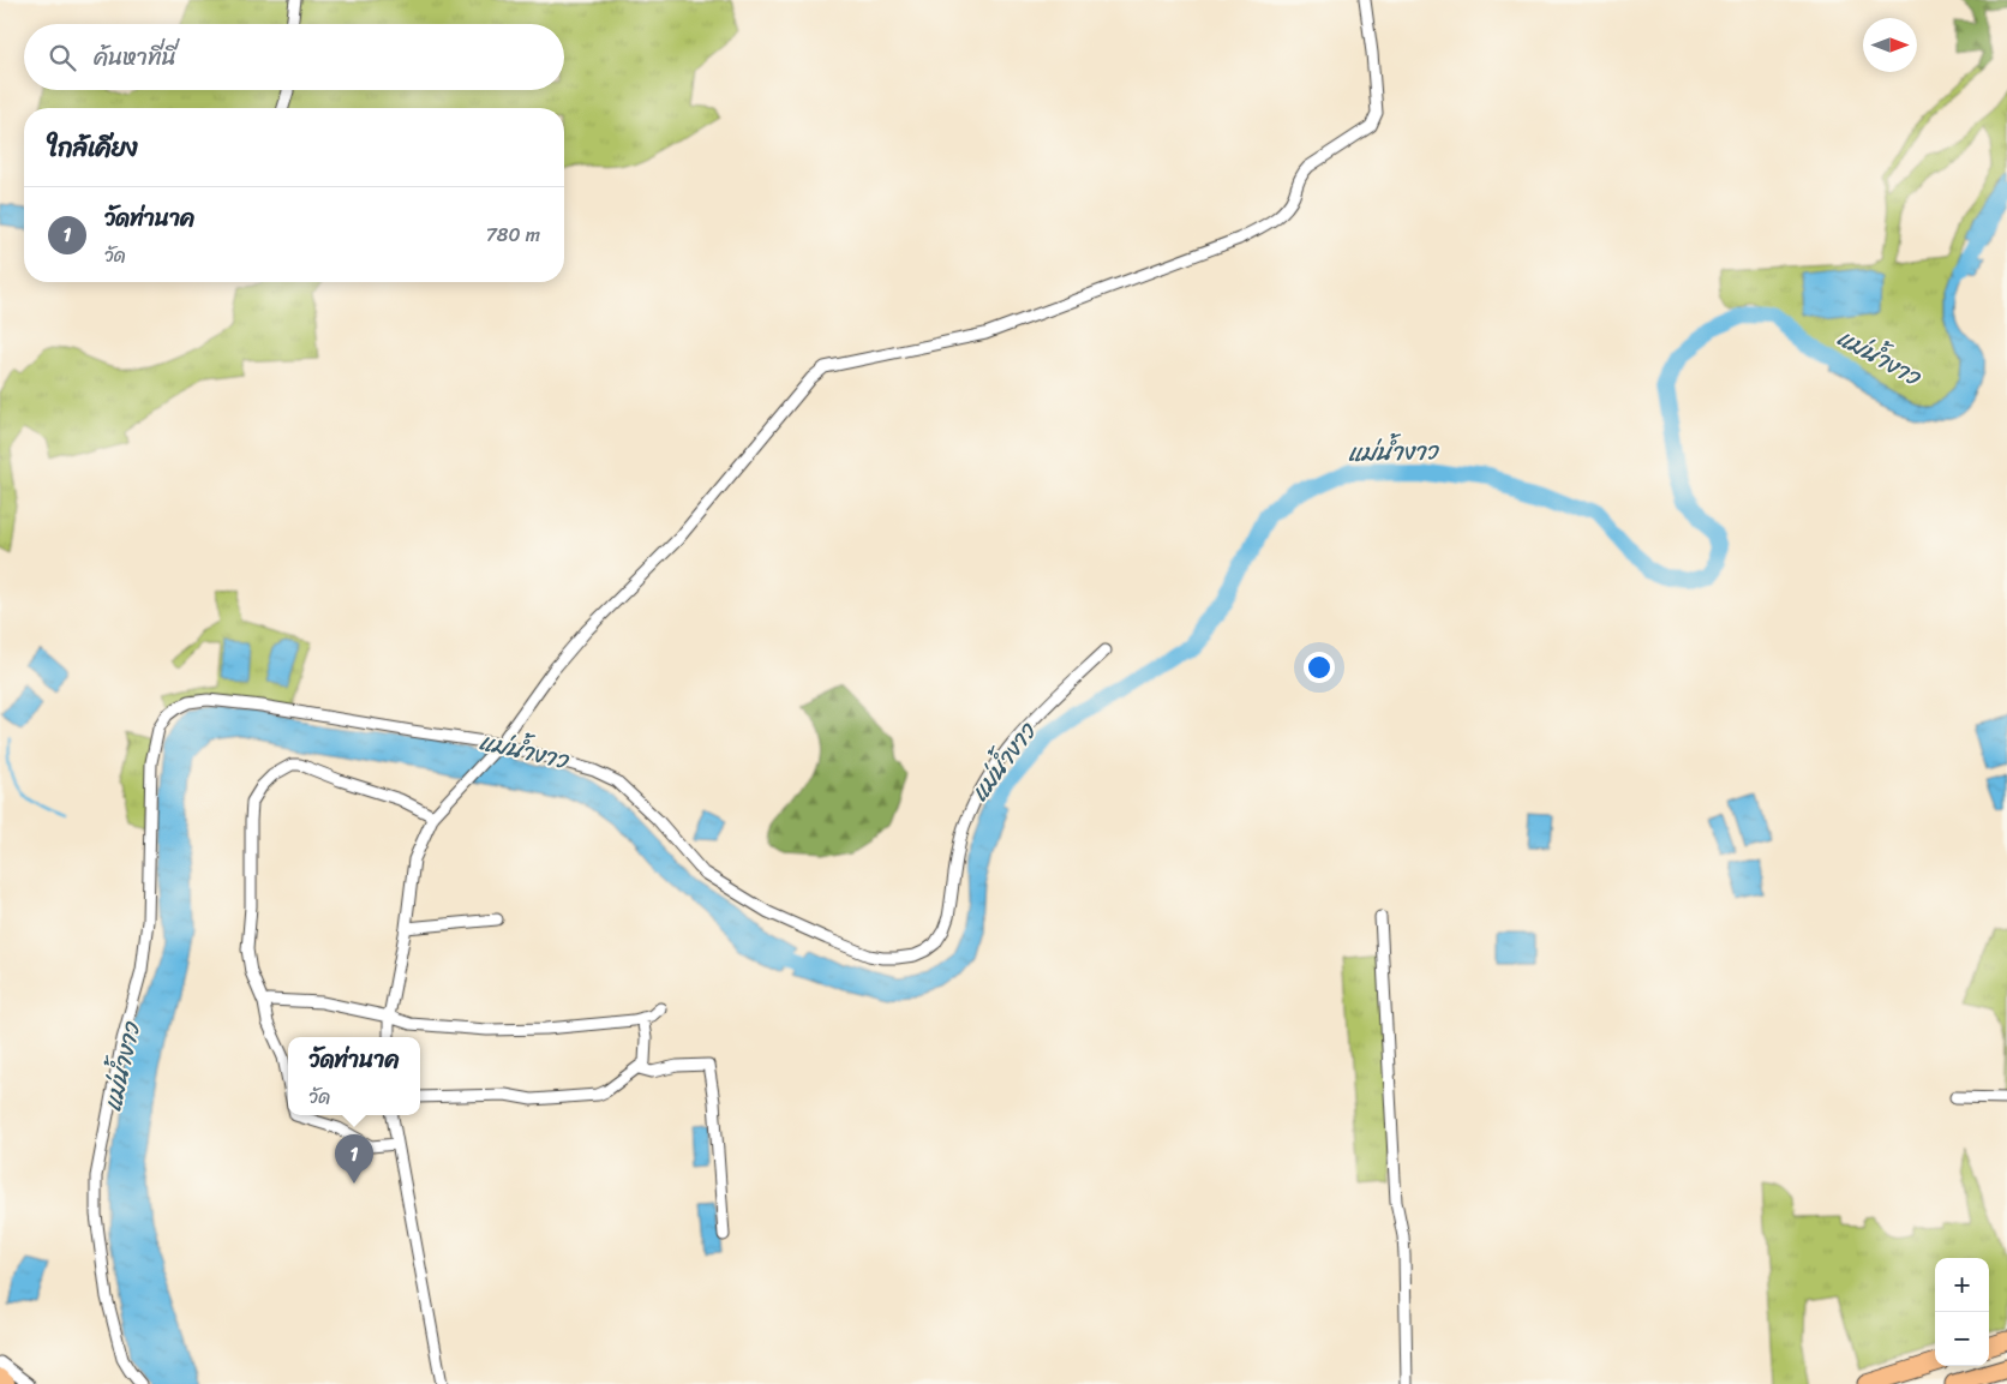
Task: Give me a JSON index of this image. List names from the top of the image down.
{
  "water": ["แม่น้ำงาว"],
  "north": "right",
  "page": {
    "search": "ค้นหาที่นี่",
    "heading": "ใกล้เคียง",
    "list": [
      {
        "mark": "1",
        "name": "วัดท่านาค",
        "note": "วัด",
        "value": "780 m"
      }
    ],
    "popup": ["วัดท่านาค", "วัด"],
    "pins": "1",
    "map_buttons": ["+", "−"]
  }
}
